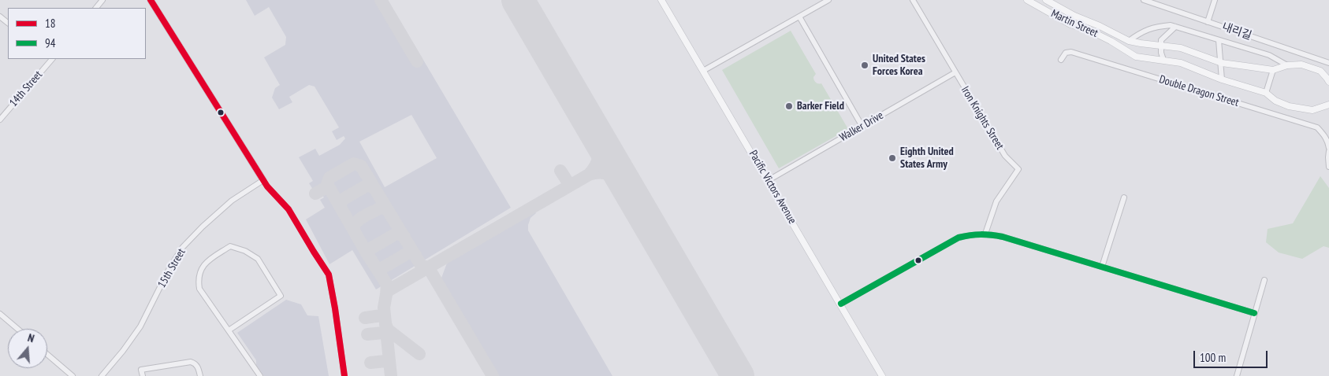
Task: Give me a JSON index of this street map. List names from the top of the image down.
{
  "streets": {
    "main road": ["Martin Street", "Pacific Victors Avenue"],
    "street": [
      "내리길",
      "14th Street",
      "Double Dragon Street",
      "Iron Knights Street",
      "Walker Drive",
      "15th Street"
    ]
  },
  "crossings": [
    ["Iron Knights Street", "Walker Drive"],
    ["Walker Drive", "Pacific Victors Avenue"]
  ],
  "places": ["United States Forces Korea", "Barker Field", "Eighth United States Army"],
  "lines": ["transit line 18", "transit line 94"],
  "legend": ["18", "94"],
  "scale_bar": "100 m",
  "north": "top"
}
